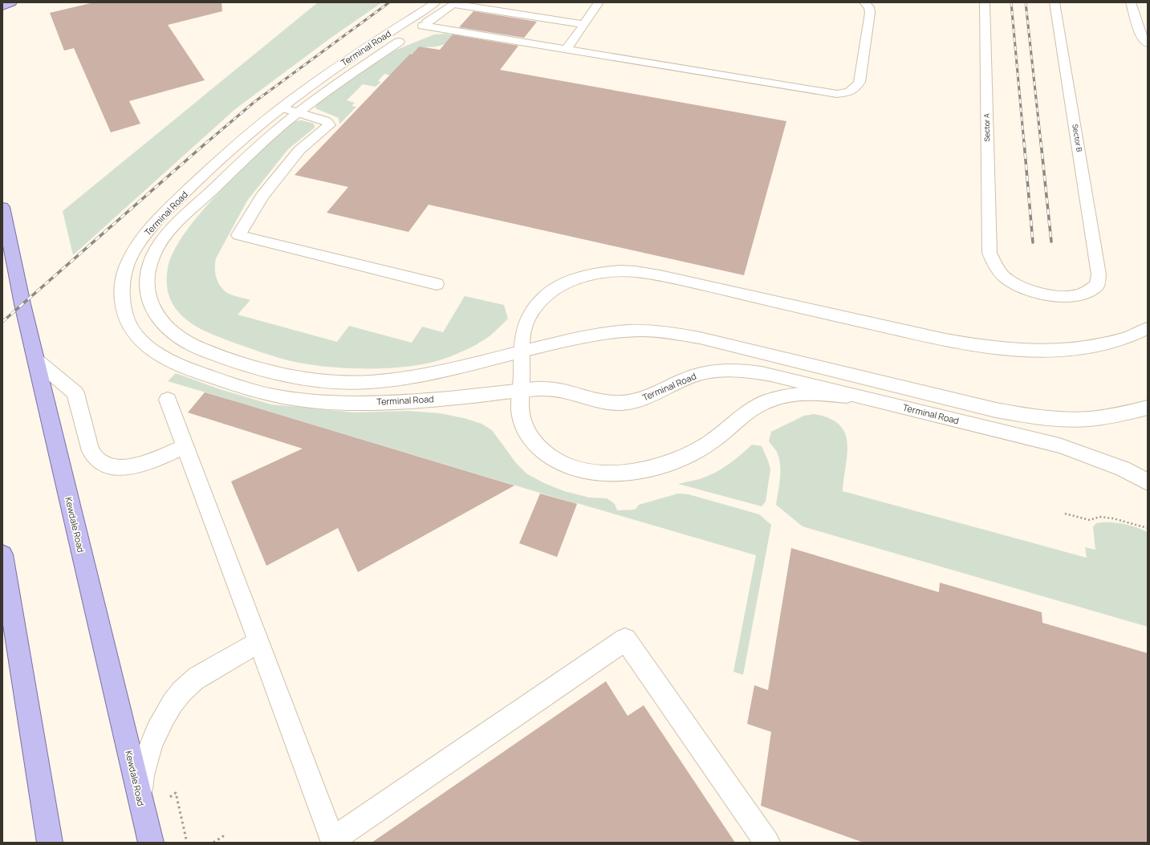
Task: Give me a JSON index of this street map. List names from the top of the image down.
{
  "streets": {
    "main road": ["Kewdale Road"],
    "street": ["Terminal Road", "Sector A", "Sector B"]
  },
  "crossings": [
    ["Sector A", "Sector B"]
  ]
}
